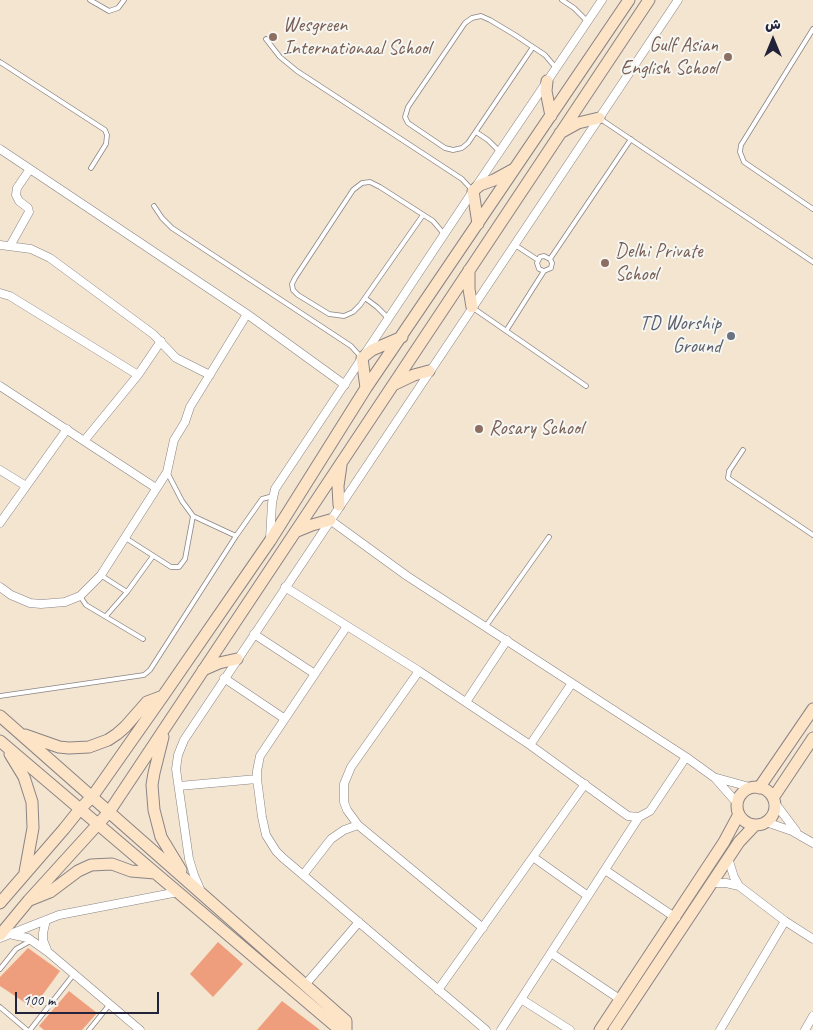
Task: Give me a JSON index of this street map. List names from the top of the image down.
{
  "places": [
    "Wesgreen Internationaal School",
    "Gulf Asian English School",
    "Delhi Private School",
    "TD Worship Ground",
    "Rosary School"
  ],
  "scale_bar": "100 m",
  "north": "top"
}
